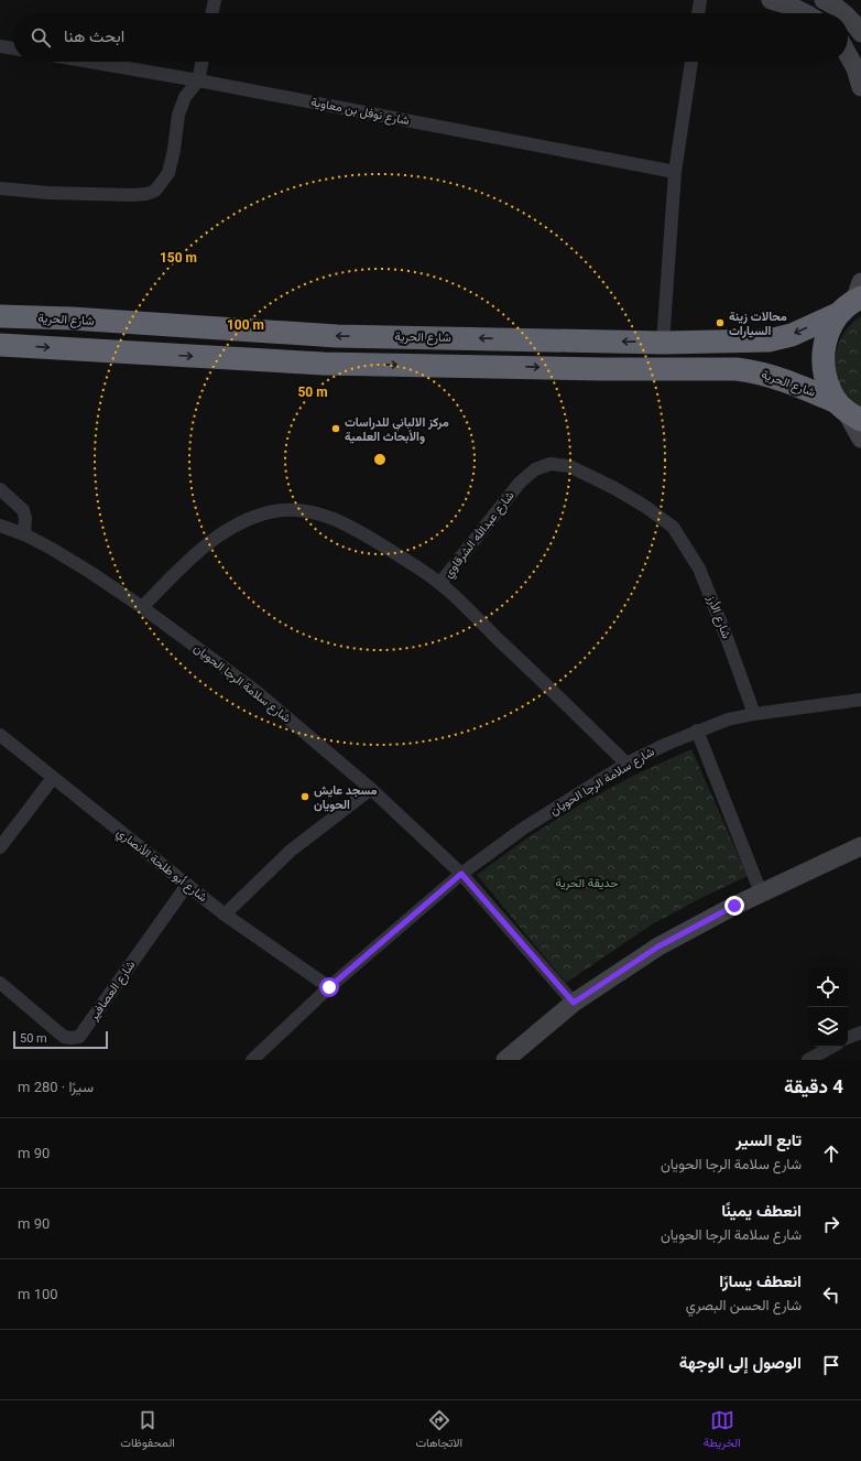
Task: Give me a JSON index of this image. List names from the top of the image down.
{
  "streets": {
    "highway": ["شارع الحرية"],
    "street": [
      "شارع نوفل بن معاوية",
      "شارع عبدالله الشرقاوي",
      "شارع الأرز",
      "شارع سلامة الرجا الحويان",
      "شارع أبو طلحة الأنصاري",
      "شارع العصافير"
    ]
  },
  "crossings": [
    ["شارع عبدالله الشرقاوي", "شارع الأرز"],
    ["شارع عبدالله الشرقاوي", "شارع سلامة الرجا الحويان"],
    ["شارع الأرز", "شارع سلامة الرجا الحويان"],
    ["شارع سلامة الرجا الحويان", "شارع أبو طلحة الأنصاري"],
    ["شارع أبو طلحة الأنصاري", "شارع العصافير"]
  ],
  "parks": ["حديقة الحرية"],
  "places": ["محالات زينة السيارات", "مركز الالباني للدراسات والأبحاث العلمية", "مسجد عايش الحويان"],
  "scale_bar": "50 m",
  "page": {
    "search": "ابحث هنا",
    "scale": "50 m",
    "heading": ["4 دقيقة", "سيرًا · 280 m"],
    "list": [
      ["تابع السير", "شارع سلامة الرجا الحويان", "90 m"],
      ["انعطف يمينًا", "شارع سلامة الرجا الحويان", "90 m"],
      ["انعطف يسارًا", "شارع الحسن البصري", "100 m"],
      "الوصول إلى الوجهة"
    ],
    "nav": ["الخريطة", "الاتجاهات", "المحفوظات"]
  },
  "rings": ["150 m", "100 m", "50 m"]
}
